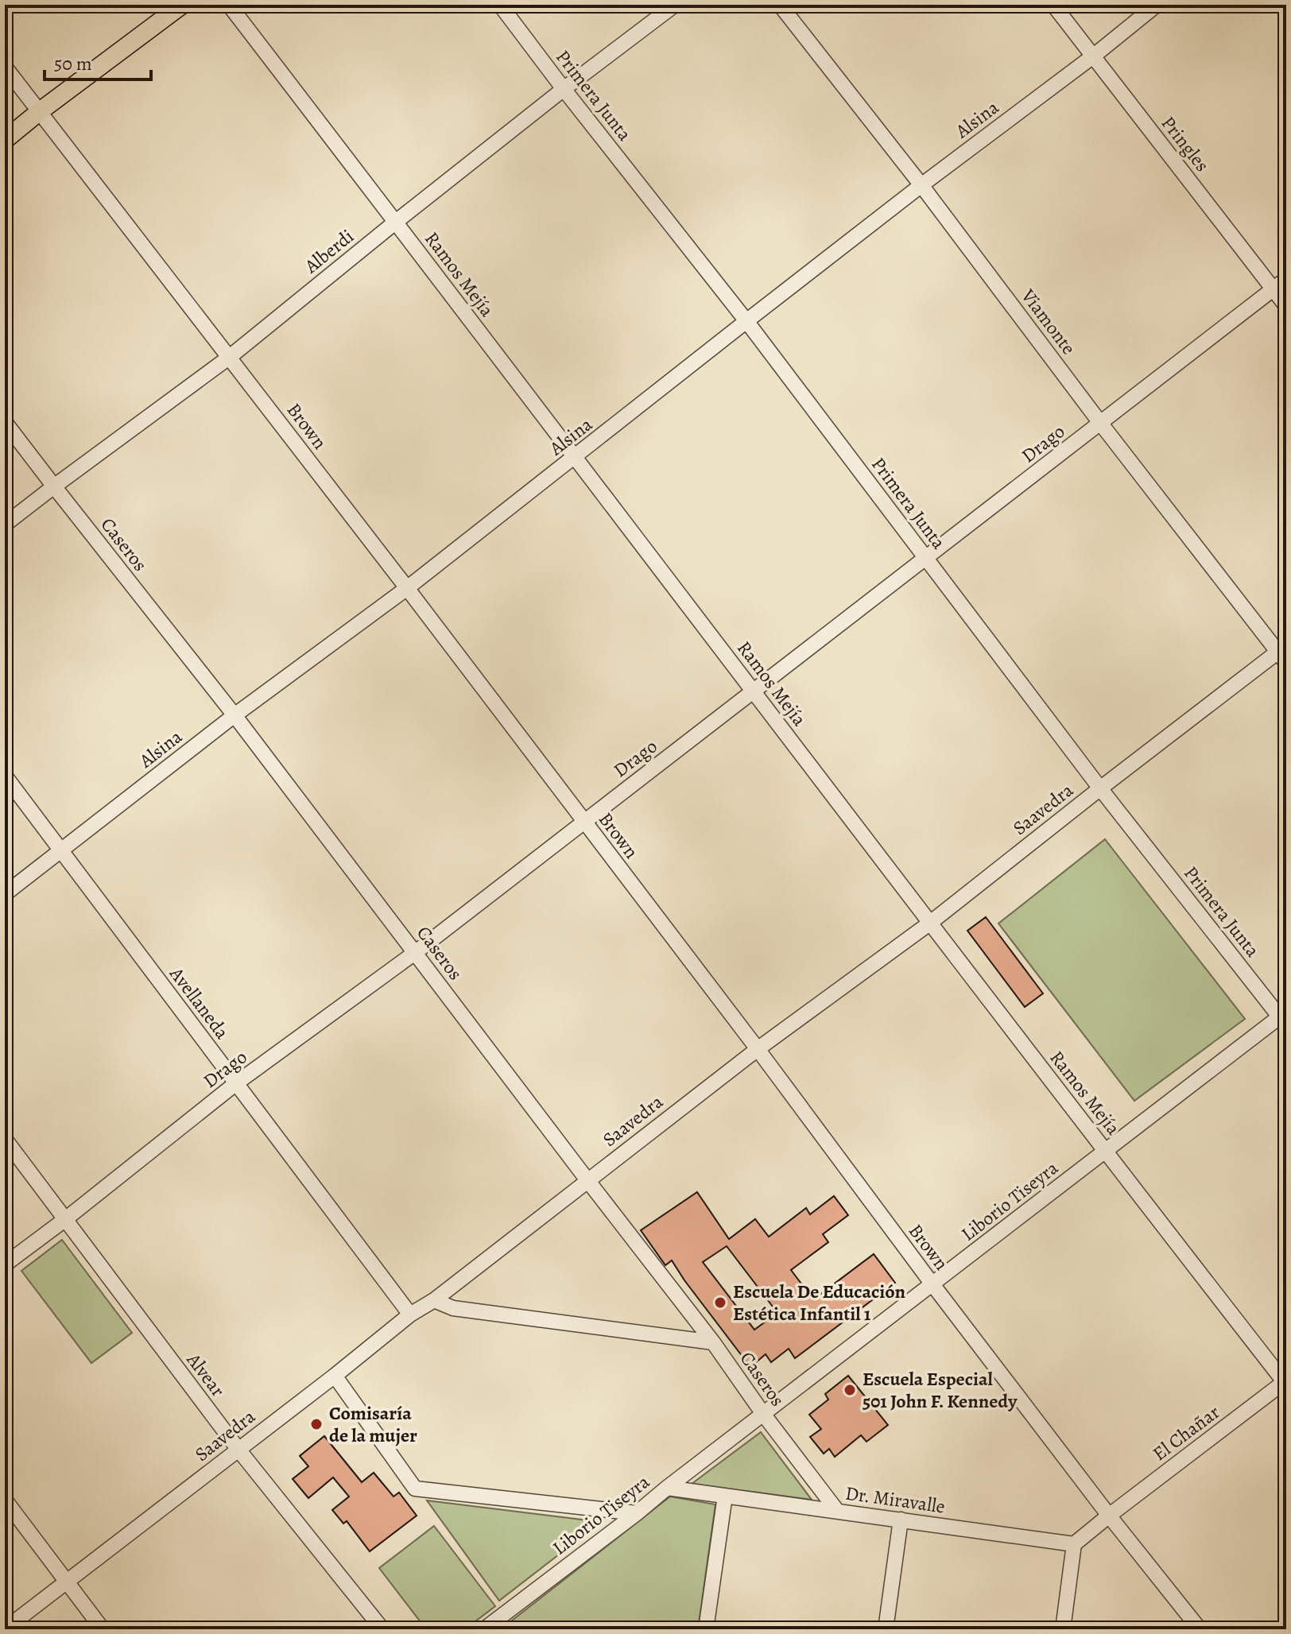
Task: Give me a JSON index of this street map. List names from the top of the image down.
{
  "streets": {
    "street": [
      "Primera Junta",
      "Alsina",
      "Pringles",
      "Alberdi",
      "Ramos Mejía",
      "Viamonte",
      "Brown",
      "Drago",
      "Caseros",
      "Saavedra",
      "Avellaneda",
      "Liborio Tiseyra",
      "Alvear",
      "El Chañar",
      "Dr. Miravalle"
    ]
  },
  "crossings": [
    ["Primera Junta", "Alsina"],
    ["Primera Junta", "Alberdi"],
    ["Primera Junta", "Drago"],
    ["Primera Junta", "Saavedra"],
    ["Primera Junta", "Liborio Tiseyra"],
    ["Alsina", "Pringles"],
    ["Alsina", "Ramos Mejía"],
    ["Alsina", "Viamonte"],
    ["Alsina", "Brown"],
    ["Alsina", "Caseros"],
    ["Alsina", "Avellaneda"],
    ["Pringles", "Drago"],
    ["Alberdi", "Ramos Mejía"],
    ["Alberdi", "Brown"],
    ["Alberdi", "Caseros"],
    ["Ramos Mejía", "Drago"],
    ["Ramos Mejía", "Saavedra"],
    ["Ramos Mejía", "Liborio Tiseyra"],
    ["Ramos Mejía", "El Chañar"],
    ["Viamonte", "Drago"],
    ["Viamonte", "Saavedra"],
    ["Brown", "Drago"],
    ["Brown", "Saavedra"],
    ["Brown", "Liborio Tiseyra"],
    ["Brown", "El Chañar"],
    ["Drago", "Caseros"],
    ["Drago", "Avellaneda"],
    ["Drago", "Alvear"],
    ["Caseros", "Saavedra"],
    ["Caseros", "Liborio Tiseyra"],
    ["Caseros", "Dr. Miravalle"],
    ["Saavedra", "Avellaneda"],
    ["Saavedra", "Alvear"],
    ["Liborio Tiseyra", "Dr. Miravalle"]
  ],
  "places": ["Escuela De Educación Estética Infantil 1", "Escuela Especial 501 John F. Kennedy", "Comisaría de la mujer"],
  "scale_bar": "50 m"
}
